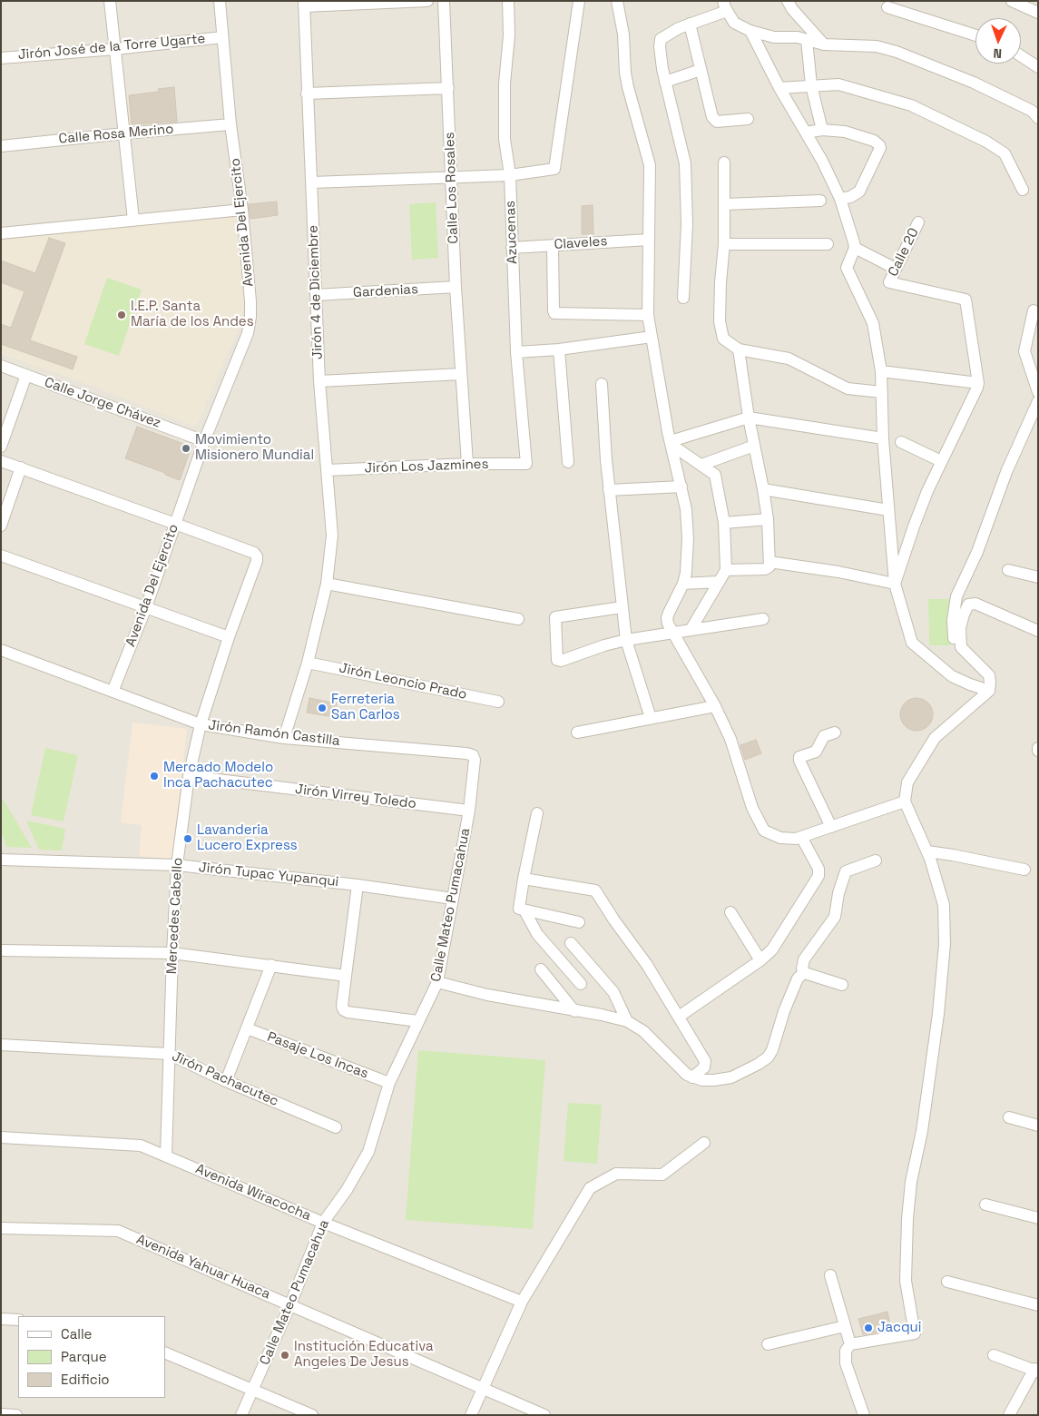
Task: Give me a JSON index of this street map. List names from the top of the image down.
{
  "streets": {
    "street": [
      "Jirón José de la Torre Ugarte",
      "Calle Rosa Merino",
      "Calle Los Rosales",
      "Avenida Del Ejercito",
      "Azucenas",
      "Claveles",
      "Calle 20",
      "Gardenias",
      "Jirón 4 de Diciembre",
      "Calle Jorge Chávez",
      "Jirón Los Jazmines",
      "Jirón Leoncio Prado",
      "Jirón Ramón Castilla",
      "Jirón Virrey Toledo",
      "Jirón Tupac Yupanqui",
      "Calle Mateo Pumacahua",
      "Mercedes Cabello",
      "Pasaje Los Incas",
      "Jirón Pachacutec",
      "Avenida Wiracocha",
      "Avenida Yahuar Huaca"
    ]
  },
  "crossings": [
    ["Jirón José de la Torre Ugarte", "Avenida Del Ejercito"],
    ["Calle Rosa Merino", "Avenida Del Ejercito"],
    ["Calle Los Rosales", "Gardenias"],
    ["Calle Los Rosales", "Jirón Los Jazmines"],
    ["Avenida Del Ejercito", "Calle Jorge Chávez"],
    ["Avenida Del Ejercito", "Jirón Ramón Castilla"],
    ["Avenida Del Ejercito", "Mercedes Cabello"],
    ["Azucenas", "Claveles"],
    ["Azucenas", "Jirón Los Jazmines"],
    ["Gardenias", "Jirón 4 de Diciembre"],
    ["Jirón 4 de Diciembre", "Jirón Los Jazmines"],
    ["Jirón 4 de Diciembre", "Jirón Leoncio Prado"],
    ["Jirón 4 de Diciembre", "Jirón Ramón Castilla"],
    ["Jirón Ramón Castilla", "Calle Mateo Pumacahua"],
    ["Jirón Ramón Castilla", "Mercedes Cabello"],
    ["Jirón Virrey Toledo", "Calle Mateo Pumacahua"],
    ["Jirón Virrey Toledo", "Mercedes Cabello"],
    ["Jirón Tupac Yupanqui", "Calle Mateo Pumacahua"],
    ["Jirón Tupac Yupanqui", "Mercedes Cabello"],
    ["Calle Mateo Pumacahua", "Pasaje Los Incas"],
    ["Calle Mateo Pumacahua", "Avenida Wiracocha"],
    ["Calle Mateo Pumacahua", "Avenida Yahuar Huaca"],
    ["Mercedes Cabello", "Jirón Pachacutec"],
    ["Mercedes Cabello", "Avenida Wiracocha"]
  ],
  "places": [
    "I.E.P. Santa María de los Andes",
    "Movimiento Misionero Mundial",
    "Ferreteria San Carlos",
    "Mercado Modelo Inca Pachacutec",
    "Lavanderia Lucero Express",
    "Jacqui",
    "Institución Educativa Angeles De Jesus"
  ],
  "legend": ["Calle", "Parque", "Edificio"],
  "north": "bottom"
}
